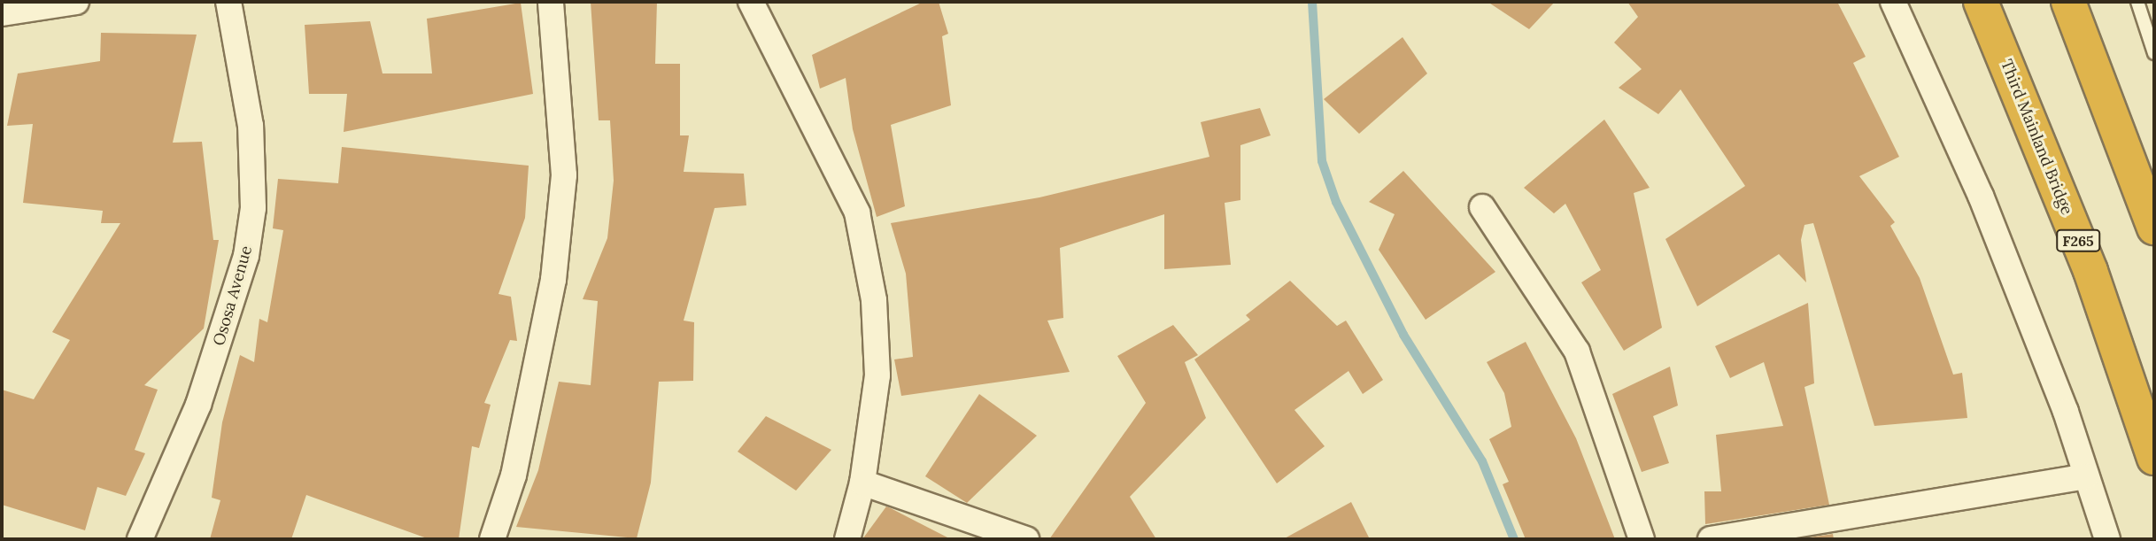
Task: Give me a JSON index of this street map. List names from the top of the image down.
{
  "streets": {
    "highway": ["Third Mainland Bridge", "F265"],
    "street": ["Ososa Avenue"]
  }
}
